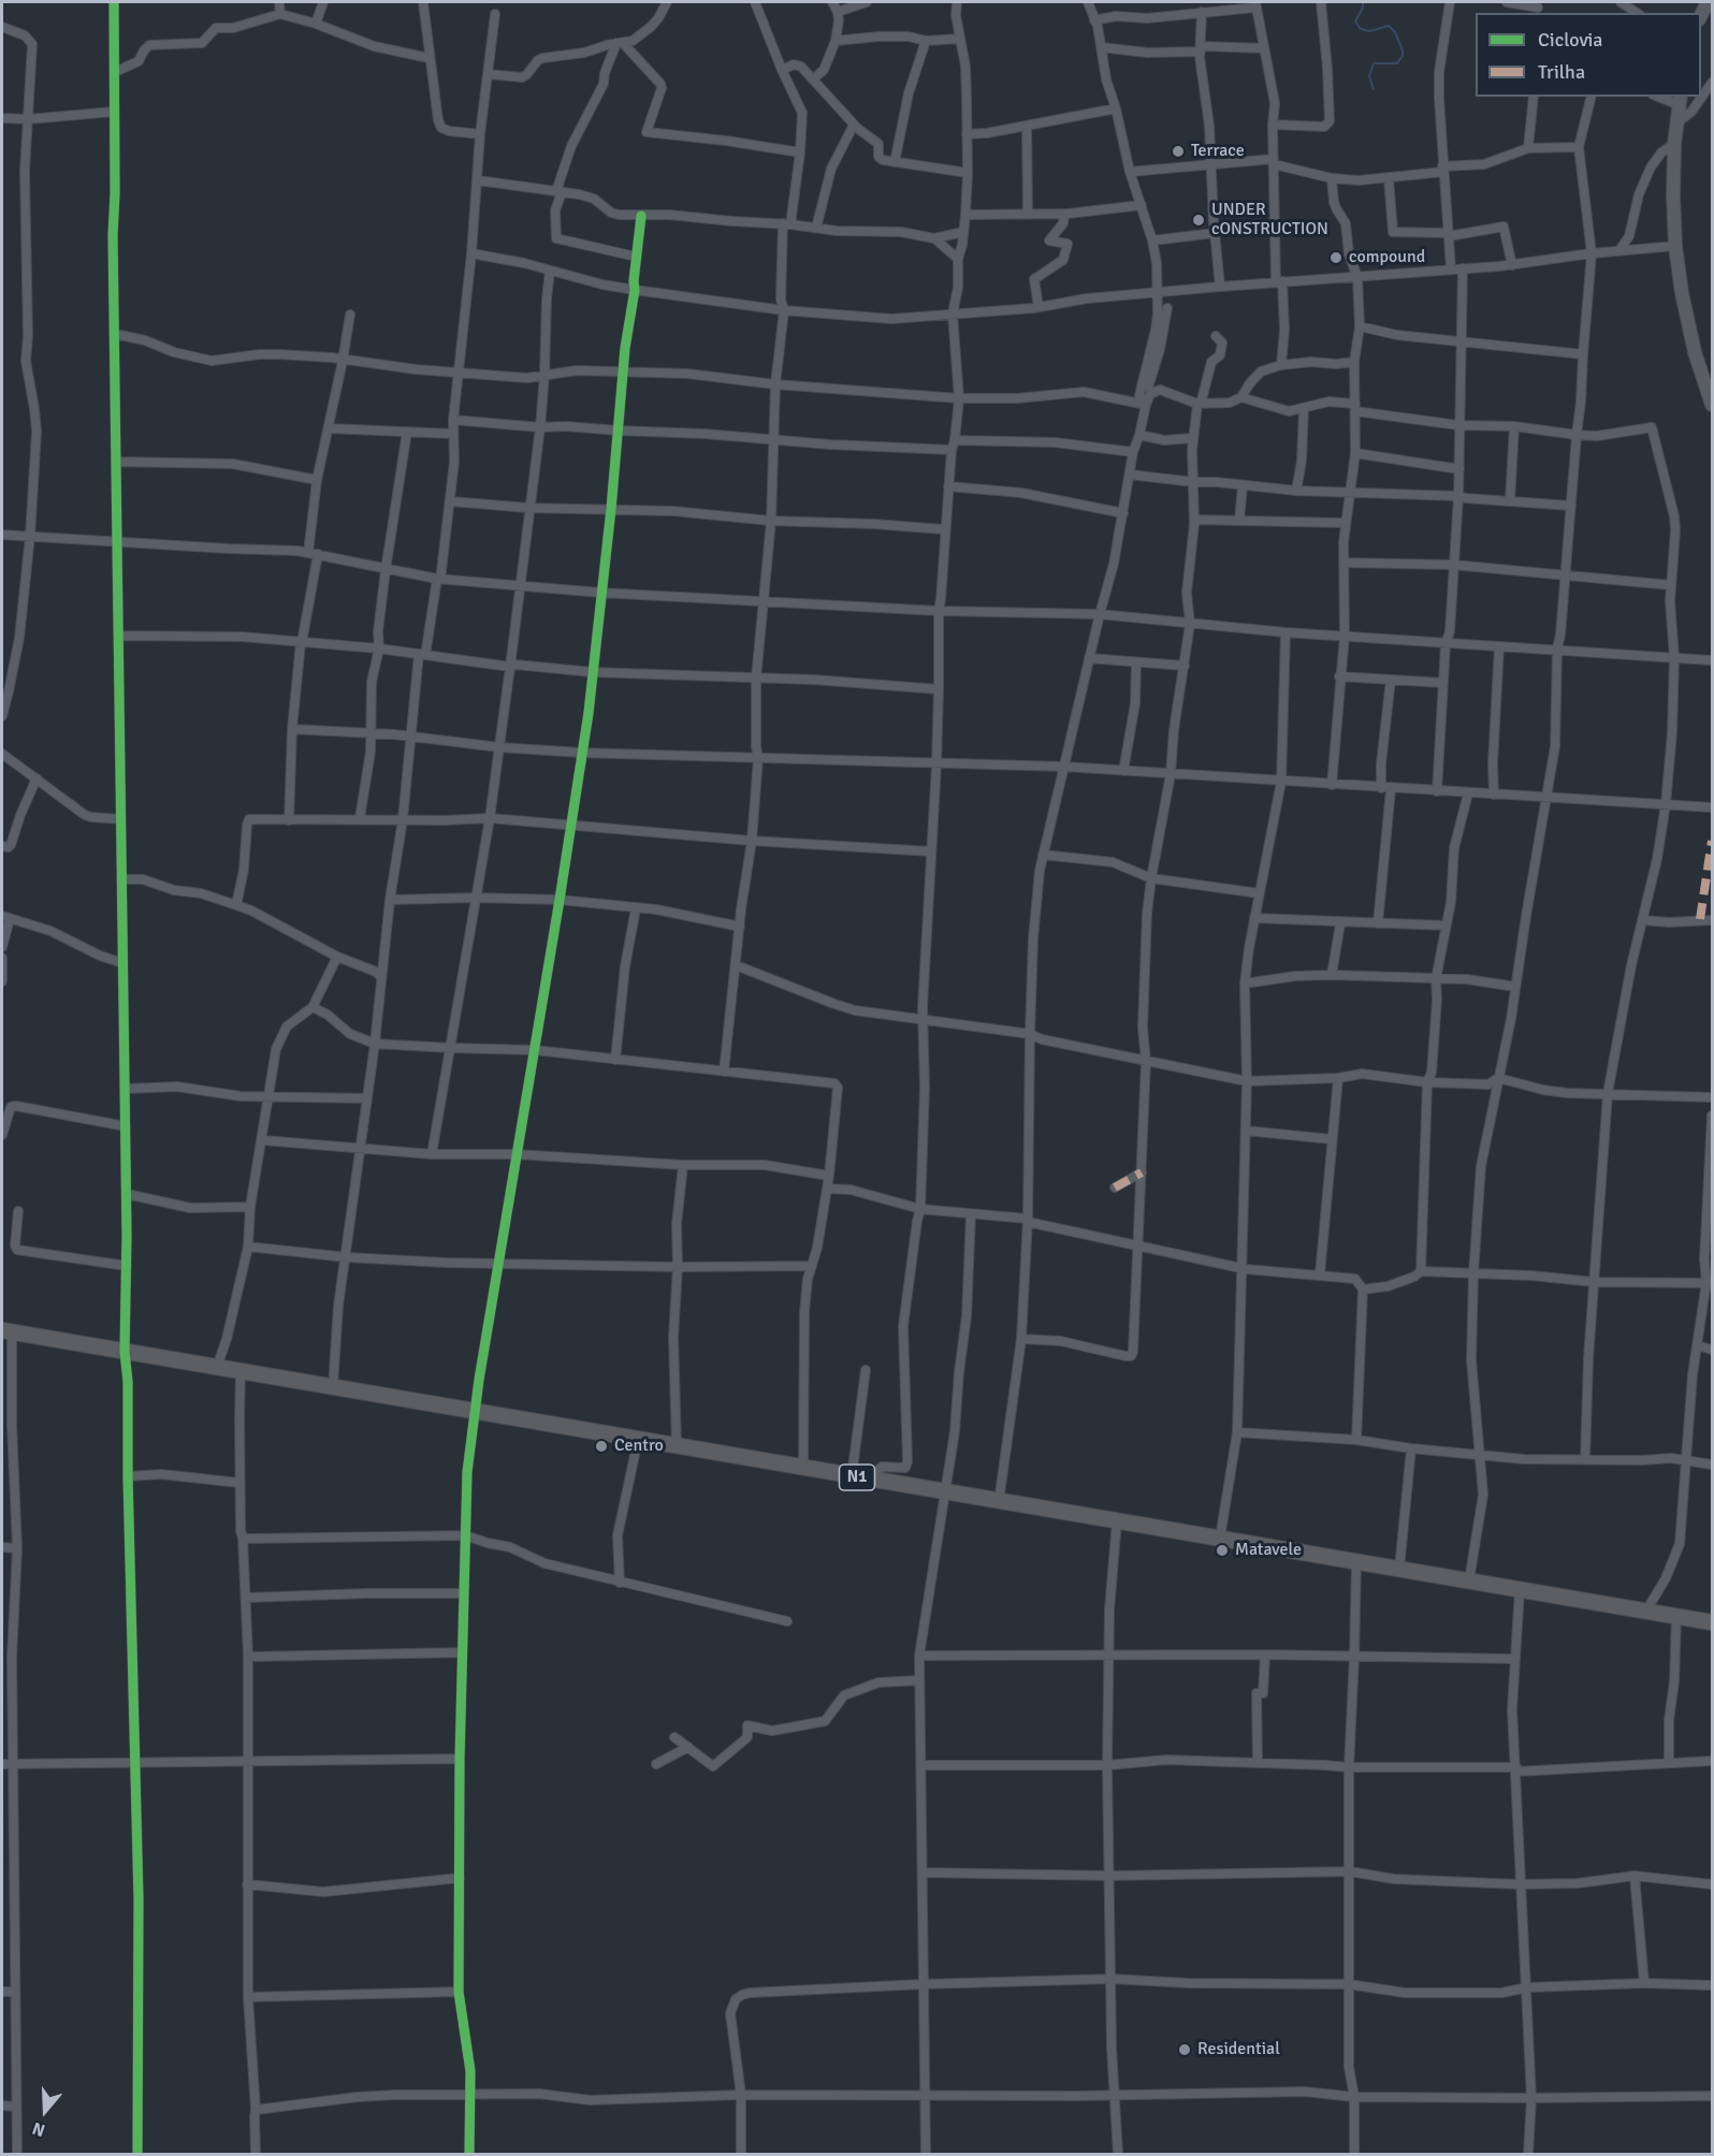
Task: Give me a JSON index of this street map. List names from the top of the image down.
{
  "streets": {
    "highway": ["N1"]
  },
  "places": [
    "Terrace",
    "UNDER cONSTRUCTION",
    "compound",
    "Centro",
    "Matavele",
    "Residential"
  ],
  "legend": ["Ciclovia", "Trilha"],
  "north": "bottom"
}
